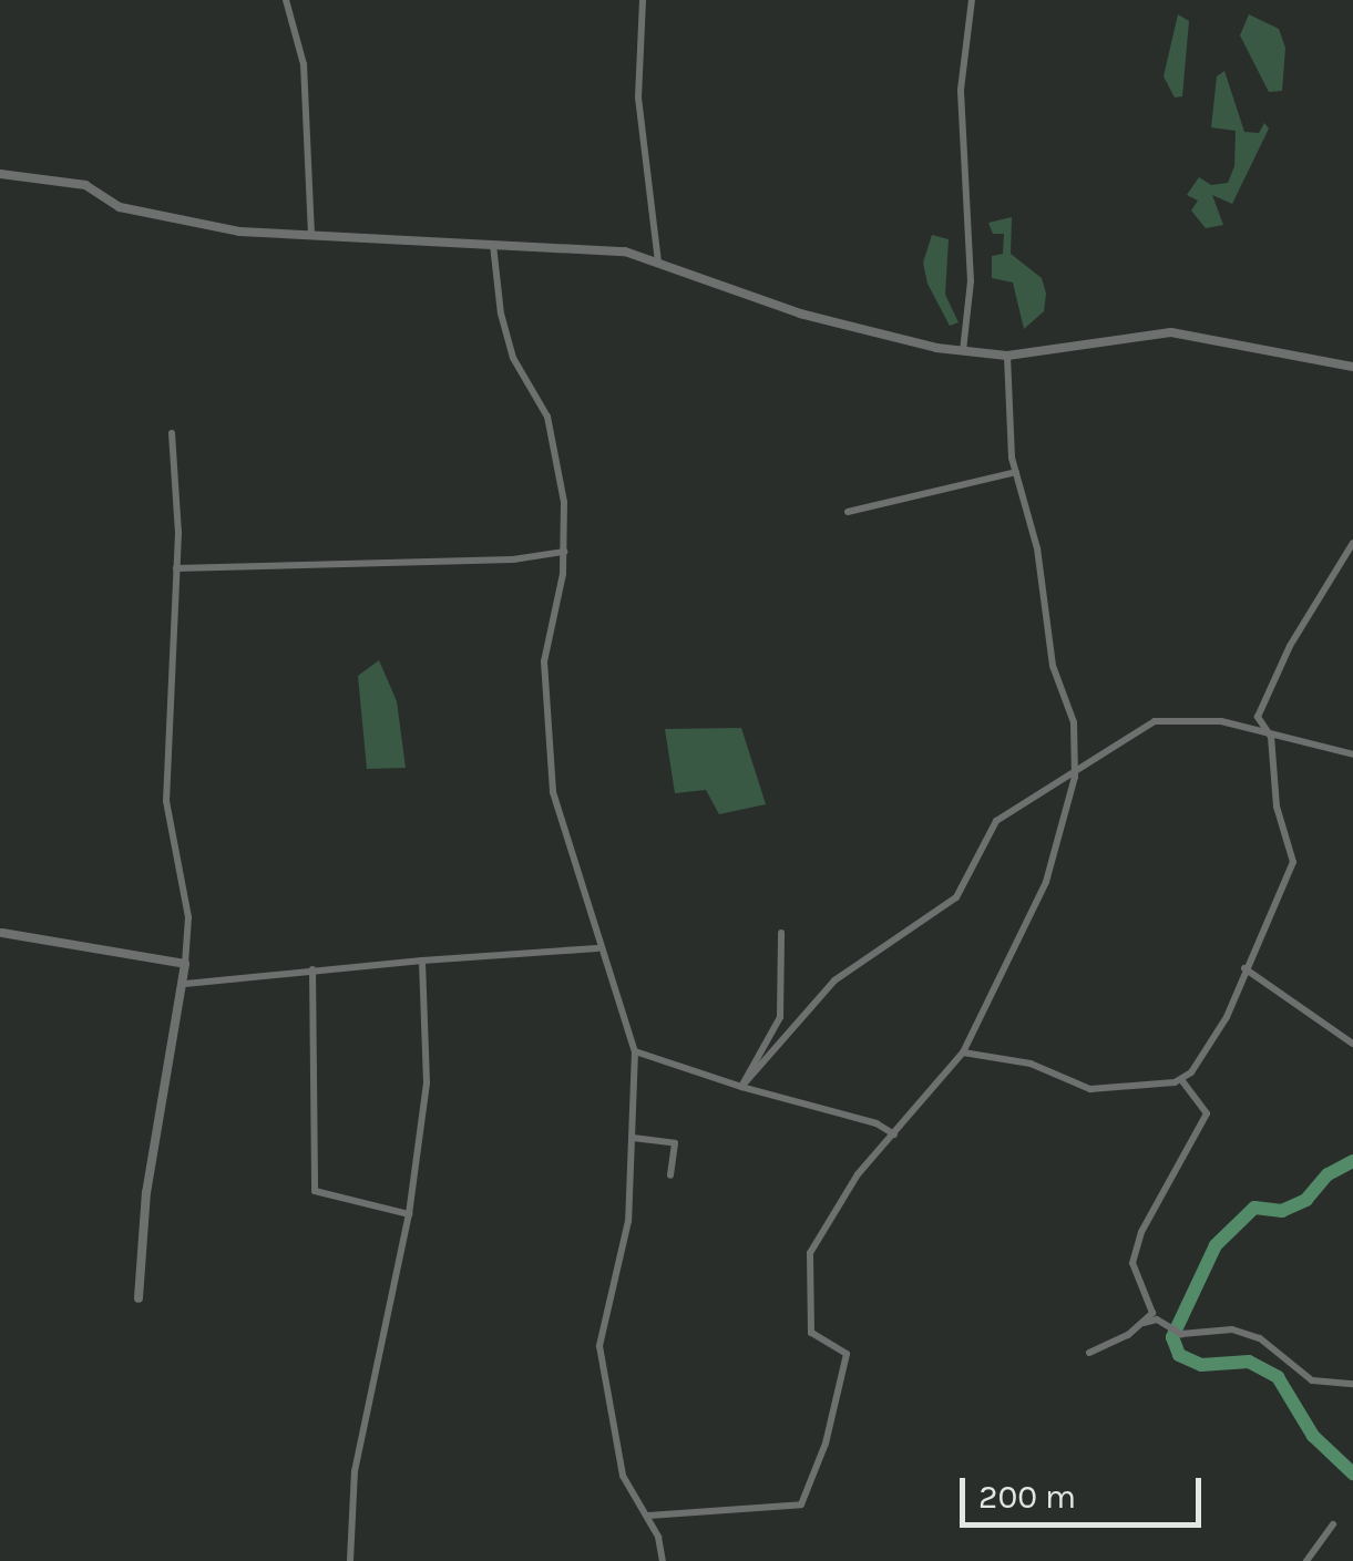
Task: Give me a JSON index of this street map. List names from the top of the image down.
{
  "scale_bar": "200 m"
}
